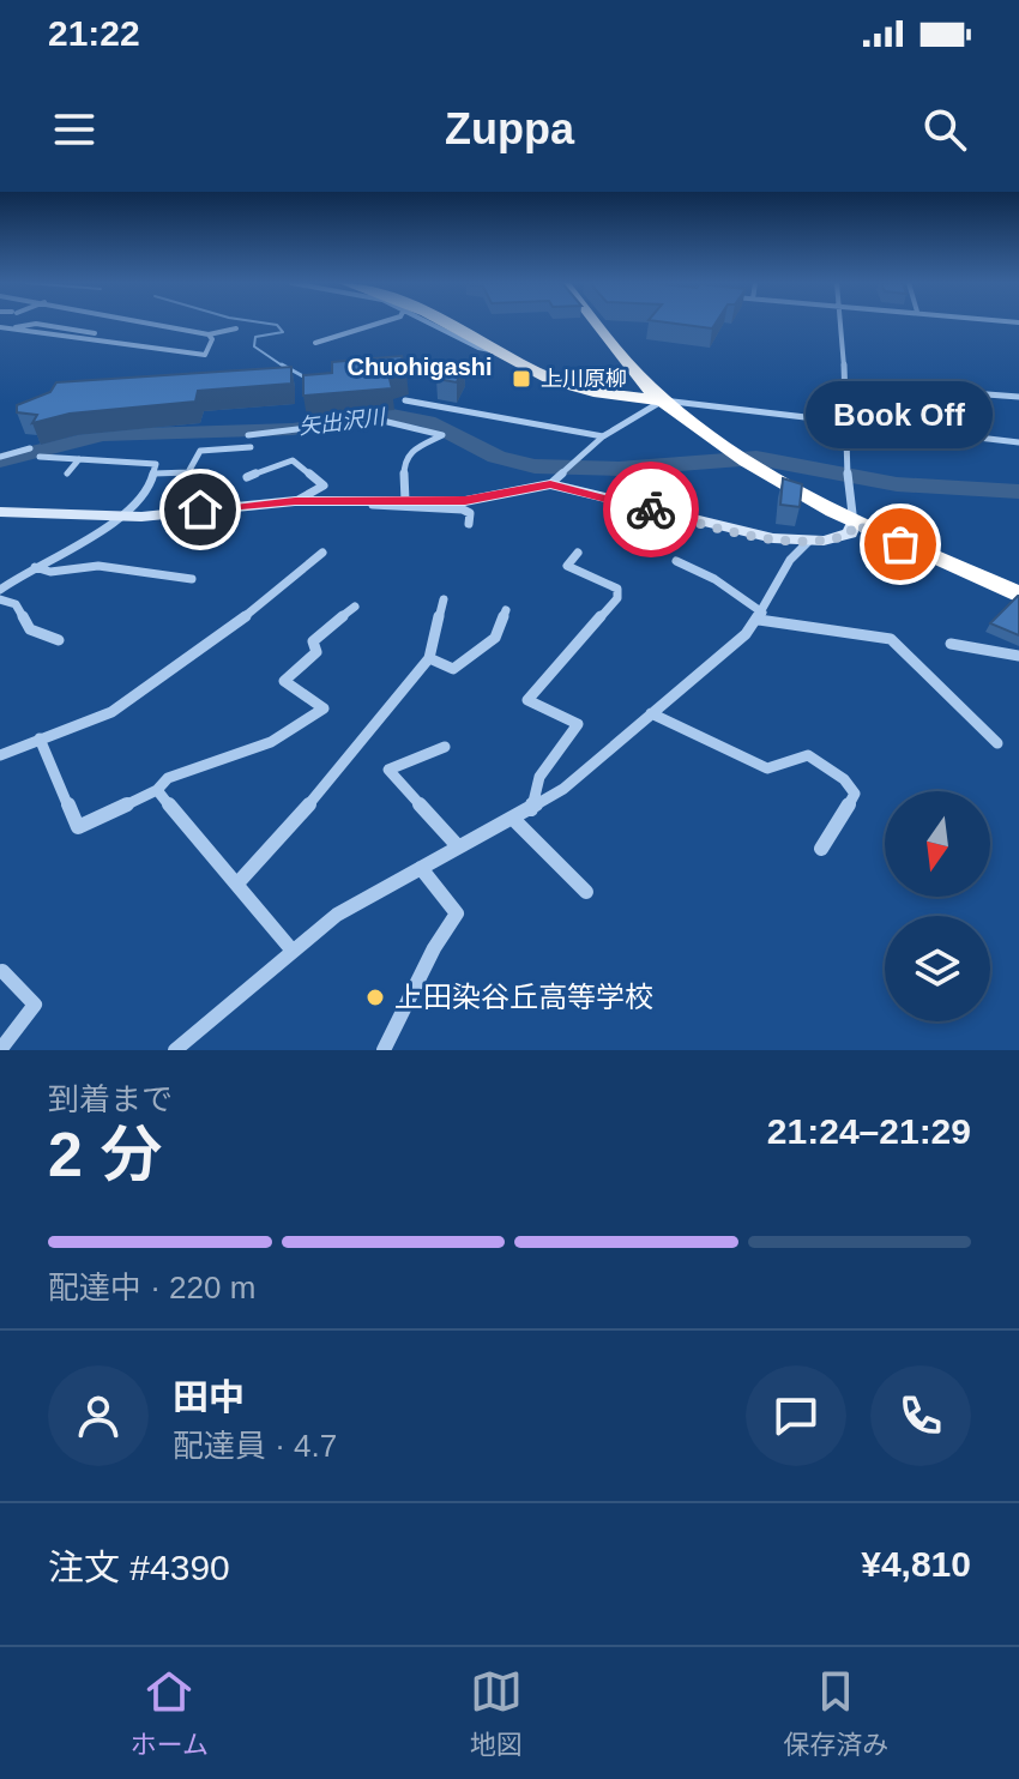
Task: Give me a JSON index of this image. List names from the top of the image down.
{
  "districts": ["Chuohigashi"],
  "water": ["矢出沢川"],
  "places": {
    "transit": ["上川原柳"],
    "other": ["Book Off", "上田染谷丘高等学校"]
  },
  "north": "bottom",
  "page": {
    "status": "21:22",
    "header": "Zuppa",
    "bubble": "Book Off",
    "heading": ["2 分", "到着まで", "21:24–21:29"],
    "panel": [
      "田中",
      "配達員 · 4.7",
      "注文 #4390",
      "¥4,810"
    ],
    "bar": "配達中 · 220 m",
    "tabs": ["ホーム", "地図", "保存済み"]
  }
}
